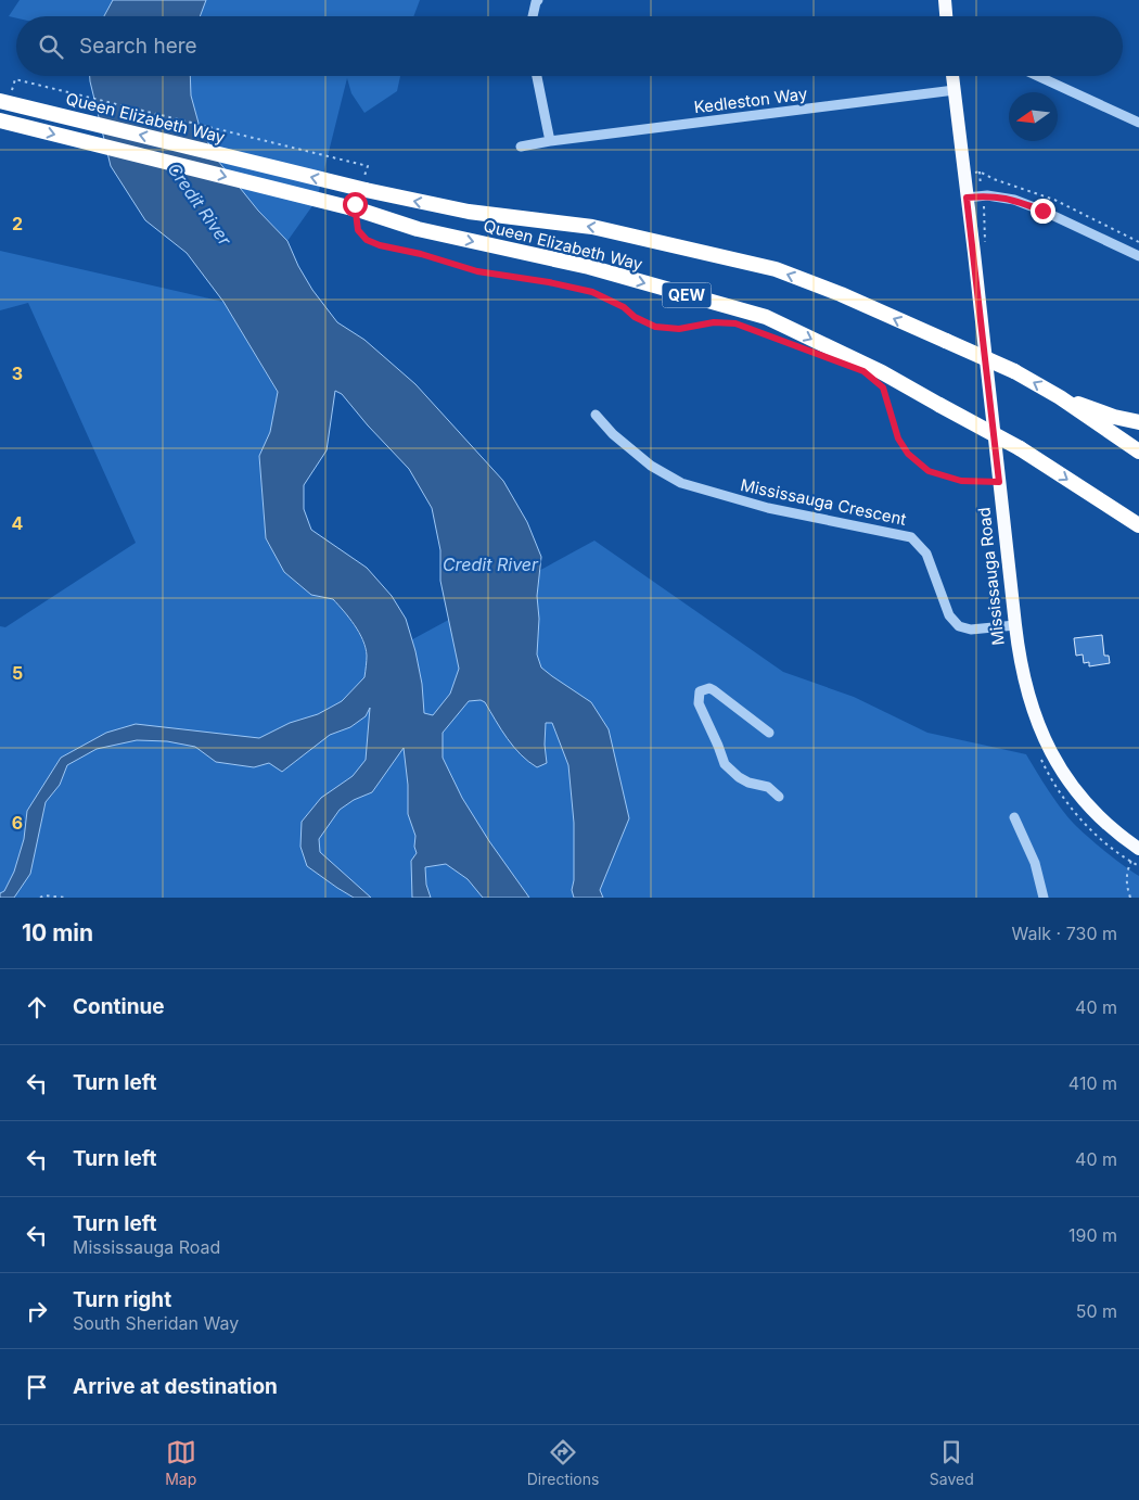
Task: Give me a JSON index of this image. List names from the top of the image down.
{
  "streets": {
    "highway": ["Queen Elizabeth Way", "QEW"],
    "main road": ["Mississauga Road"],
    "street": ["Kedleston Way", "Mississauga Crescent"]
  },
  "crossings": [
    ["Kedleston Way", "Mississauga Road"],
    ["Mississauga Crescent", "Mississauga Road"]
  ],
  "water": ["Credit River"],
  "north": "left",
  "page": {
    "search": "Search here",
    "heading": ["10 min", "Walk · 730 m"],
    "list": [
      ["Continue", "40 m"],
      ["Turn left", "410 m"],
      ["Turn left", "40 m"],
      ["Turn left", "Mississauga Road", "190 m"],
      ["Turn right", "South Sheridan Way", "50 m"],
      "Arrive at destination"
    ],
    "nav": ["Map", "Directions", "Saved"]
  },
  "grid": {
    "rows": [
      "2",
      "3",
      "4",
      "5",
      "6"
    ]
  }
}
